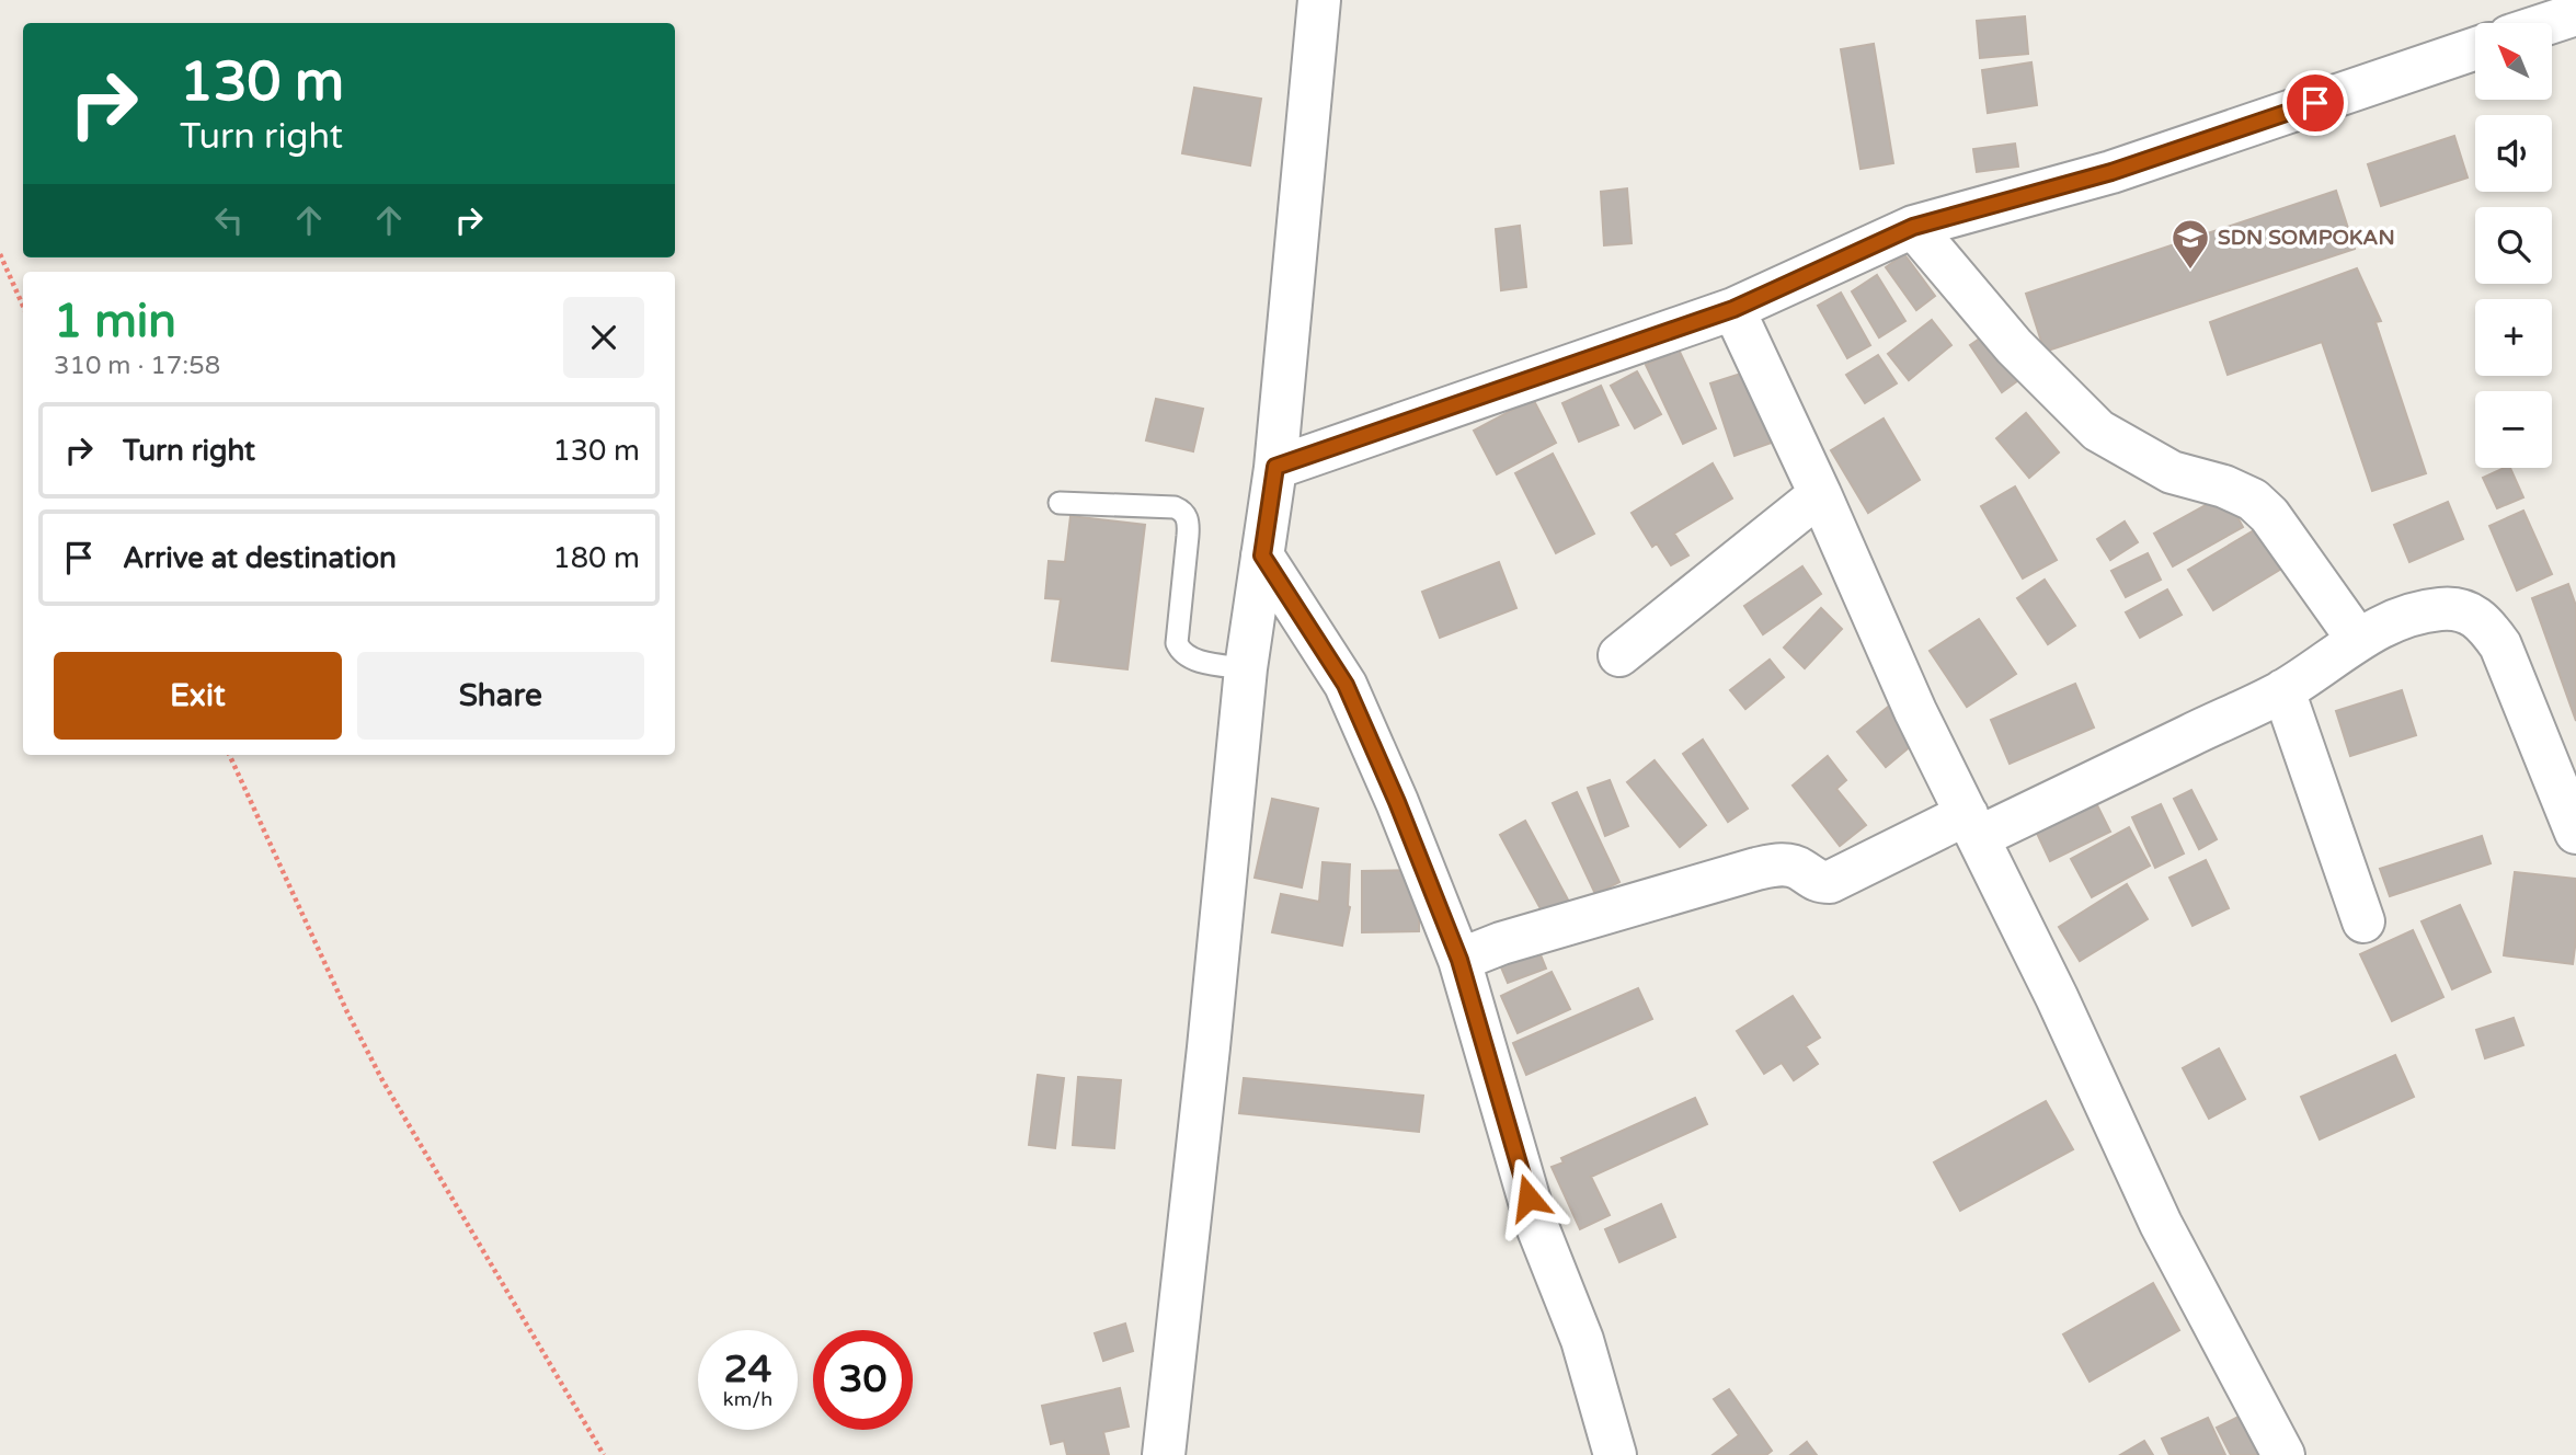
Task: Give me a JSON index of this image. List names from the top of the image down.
{
  "places": {
    "school or university": ["SDN SOMPOKAN"]
  },
  "north": "top left",
  "page": {
    "map_buttons": ["+", "−"],
    "turn": ["130 m", "Turn right"],
    "heading": ["1 min", "310 m · 17:58"],
    "list": [
      {
        "name": "Turn right",
        "value": "130 m"
      },
      {
        "name": "Arrive at destination",
        "value": "180 m"
      }
    ],
    "buttons": ["Exit", "Share"],
    "speed": "24 km/h",
    "limit": "30"
  }
}
